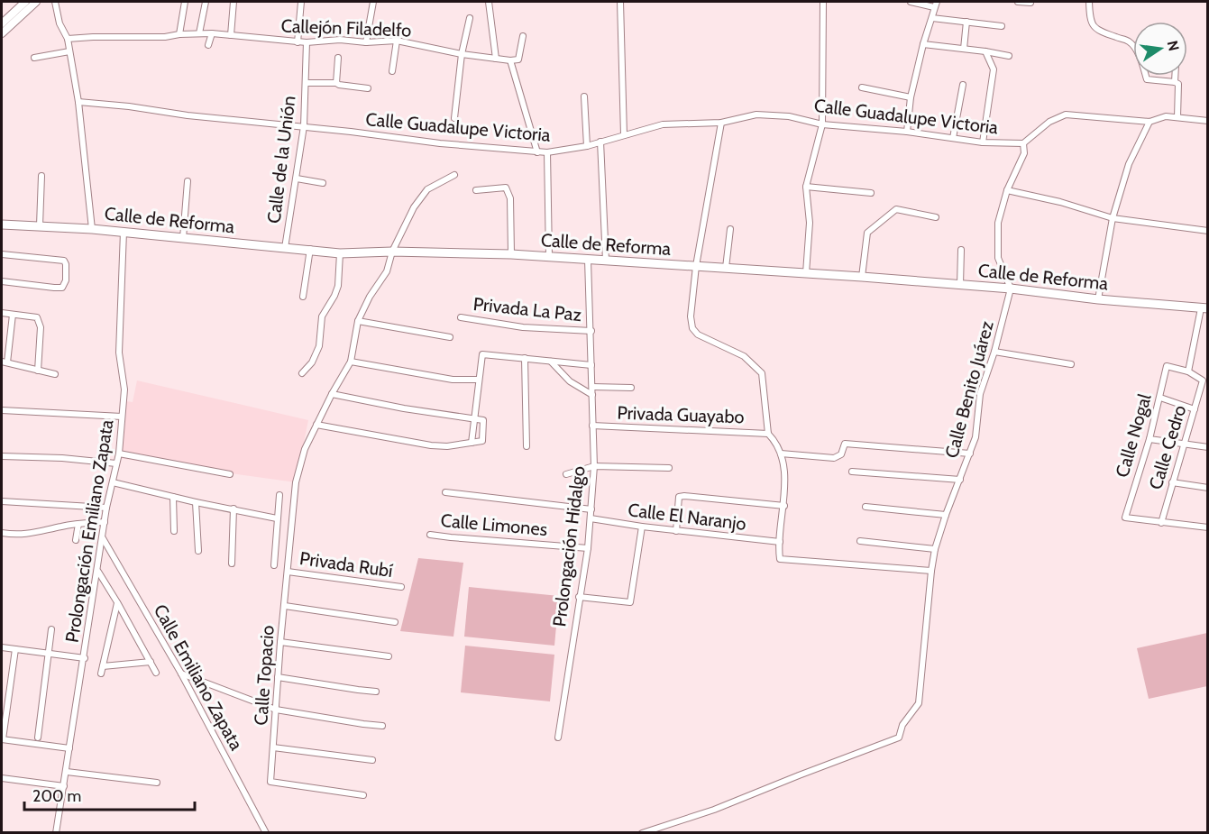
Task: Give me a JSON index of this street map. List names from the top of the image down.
{
  "streets": {
    "main road": ["Calle de Reforma"],
    "street": [
      "Callejón Filadelfo",
      "Calle Guadalupe Victoria",
      "Calle de la Unión",
      "Privada La Paz",
      "Calle Benito Juárez",
      "Privada Guayabo",
      "Calle Nogal",
      "Calle Cedro",
      "Calle El Naranjo",
      "Calle Limones",
      "Prolongación Emiliano Zapata",
      "Prolongación Hidalgo",
      "Privada Rubí",
      "Calle Topacio",
      "Calle Emiliano Zapata"
    ]
  },
  "crossings": [
    ["Callejón Filadelfo", "Calle de la Unión"],
    ["Calle Guadalupe Victoria", "Calle de la Unión"],
    ["Calle de la Unión", "Calle de Reforma"],
    ["Calle de Reforma", "Calle Benito Juárez"],
    ["Calle de Reforma", "Prolongación Emiliano Zapata"],
    ["Calle de Reforma", "Prolongación Hidalgo"],
    ["Calle de Reforma", "Calle Topacio"],
    ["Privada La Paz", "Prolongación Hidalgo"],
    ["Privada Guayabo", "Prolongación Hidalgo"],
    ["Calle Nogal", "Calle Cedro"],
    ["Calle El Naranjo", "Prolongación Hidalgo"],
    ["Calle Limones", "Prolongación Hidalgo"],
    ["Prolongación Emiliano Zapata", "Calle Emiliano Zapata"],
    ["Privada Rubí", "Calle Topacio"]
  ],
  "scale_bar": "200 m",
  "north": "right"
}
